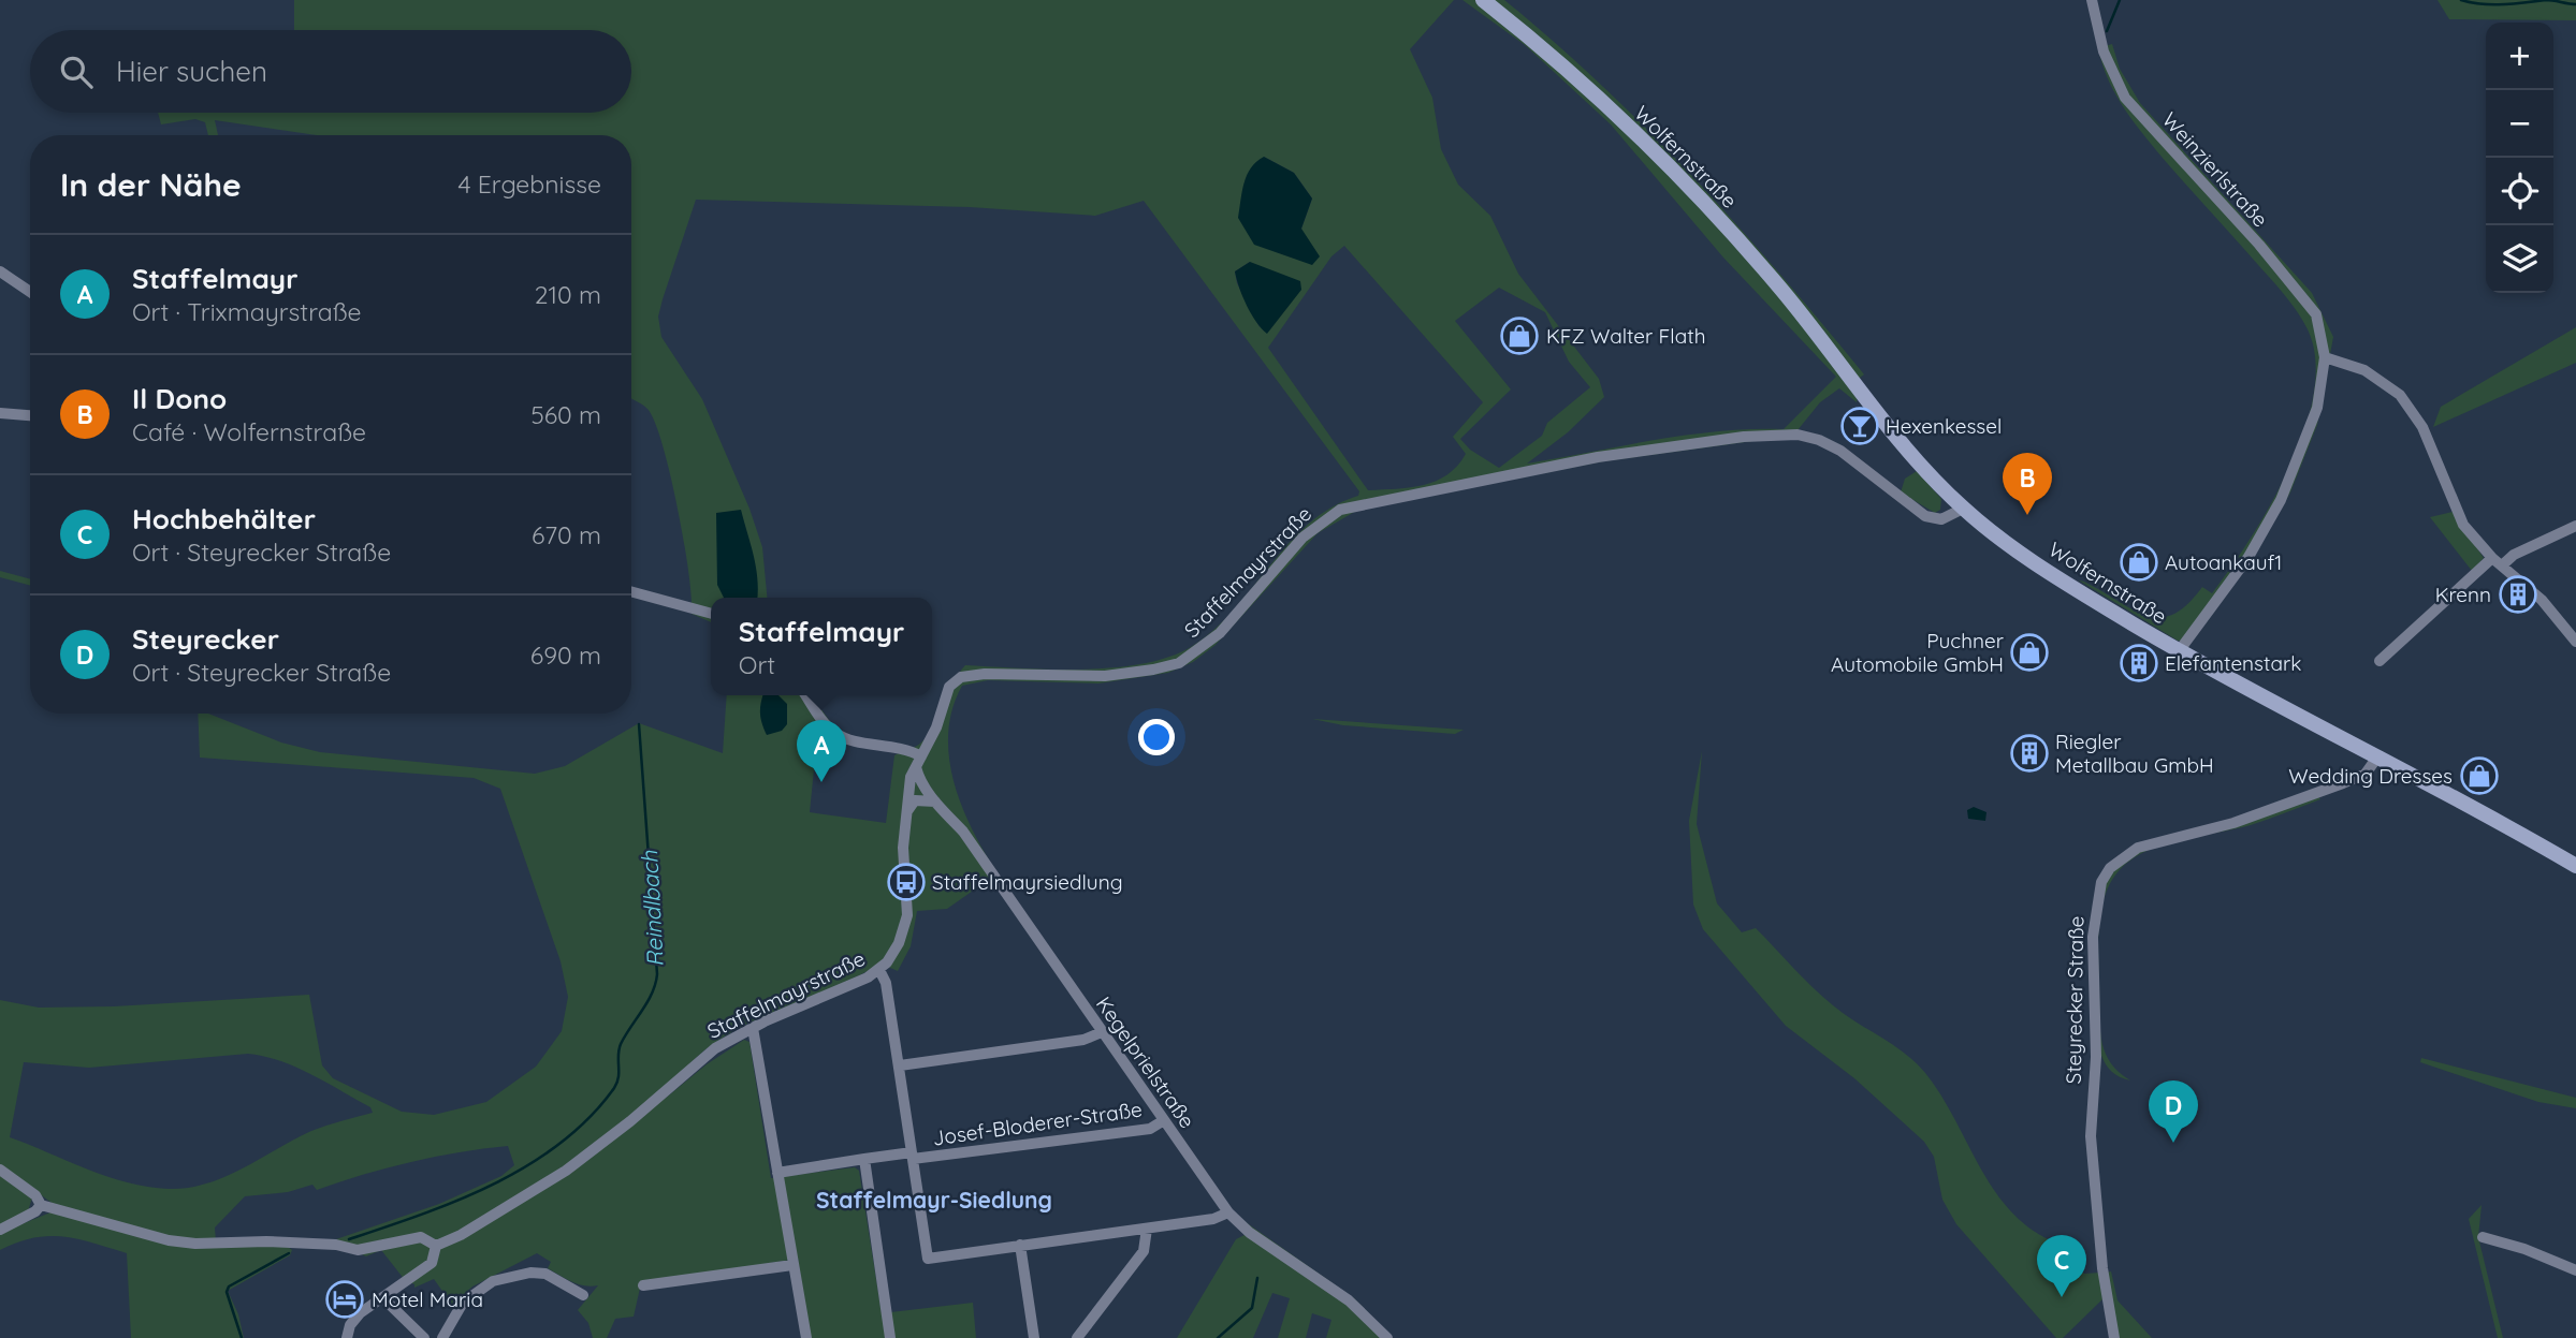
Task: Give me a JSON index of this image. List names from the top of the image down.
{
  "streets": {
    "main road": ["Wolfernstraße"],
    "street": [
      "Weinzierlstraße",
      "Staffelmayrstraße",
      "Steyrecker Straße",
      "Kegelprielstraße",
      "Josef-Bloderer-Straße"
    ]
  },
  "crossings": [
    ["Wolfernstraße", "Weinzierlstraße"],
    ["Wolfernstraße", "Staffelmayrstraße"],
    ["Wolfernstraße", "Steyrecker Straße"],
    ["Staffelmayrstraße", "Kegelprielstraße"],
    ["Kegelprielstraße", "Josef-Bloderer-Straße"]
  ],
  "districts": ["Staffelmayr-Siedlung"],
  "water": ["Reindlbach"],
  "places": {
    "shop": [
      "KFZ Walter Flath",
      "Autoankauf1",
      "Puchner Automobile GmbH",
      "Wedding Dresses"
    ],
    "bar": ["Hexenkessel"],
    "building": ["Krenn", "Elefantenstark", "Riegler Metallbau GmbH"],
    "bus stop": ["Staffelmayrsiedlung"],
    "hotel": ["Motel Maria"]
  },
  "page": {
    "map_buttons": ["+", "−"],
    "search": "Hier suchen",
    "heading": ["In der Nähe", "4 Ergebnisse"],
    "list": [
      {
        "mark": "A",
        "name": "Staffelmayr",
        "note": "Ort · Trixmayrstraße",
        "value": "210 m"
      },
      {
        "mark": "B",
        "name": "Il Dono",
        "note": "Café · Wolfernstraße",
        "value": "560 m"
      },
      {
        "mark": "C",
        "name": "Hochbehälter",
        "note": "Ort · Steyrecker Straße",
        "value": "670 m"
      },
      {
        "mark": "D",
        "name": "Steyrecker",
        "note": "Ort · Steyrecker Straße",
        "value": "690 m"
      }
    ],
    "pins": [
      "B",
      "A",
      "D",
      "C"
    ],
    "popup": ["Staffelmayr", "Ort"]
  }
}
